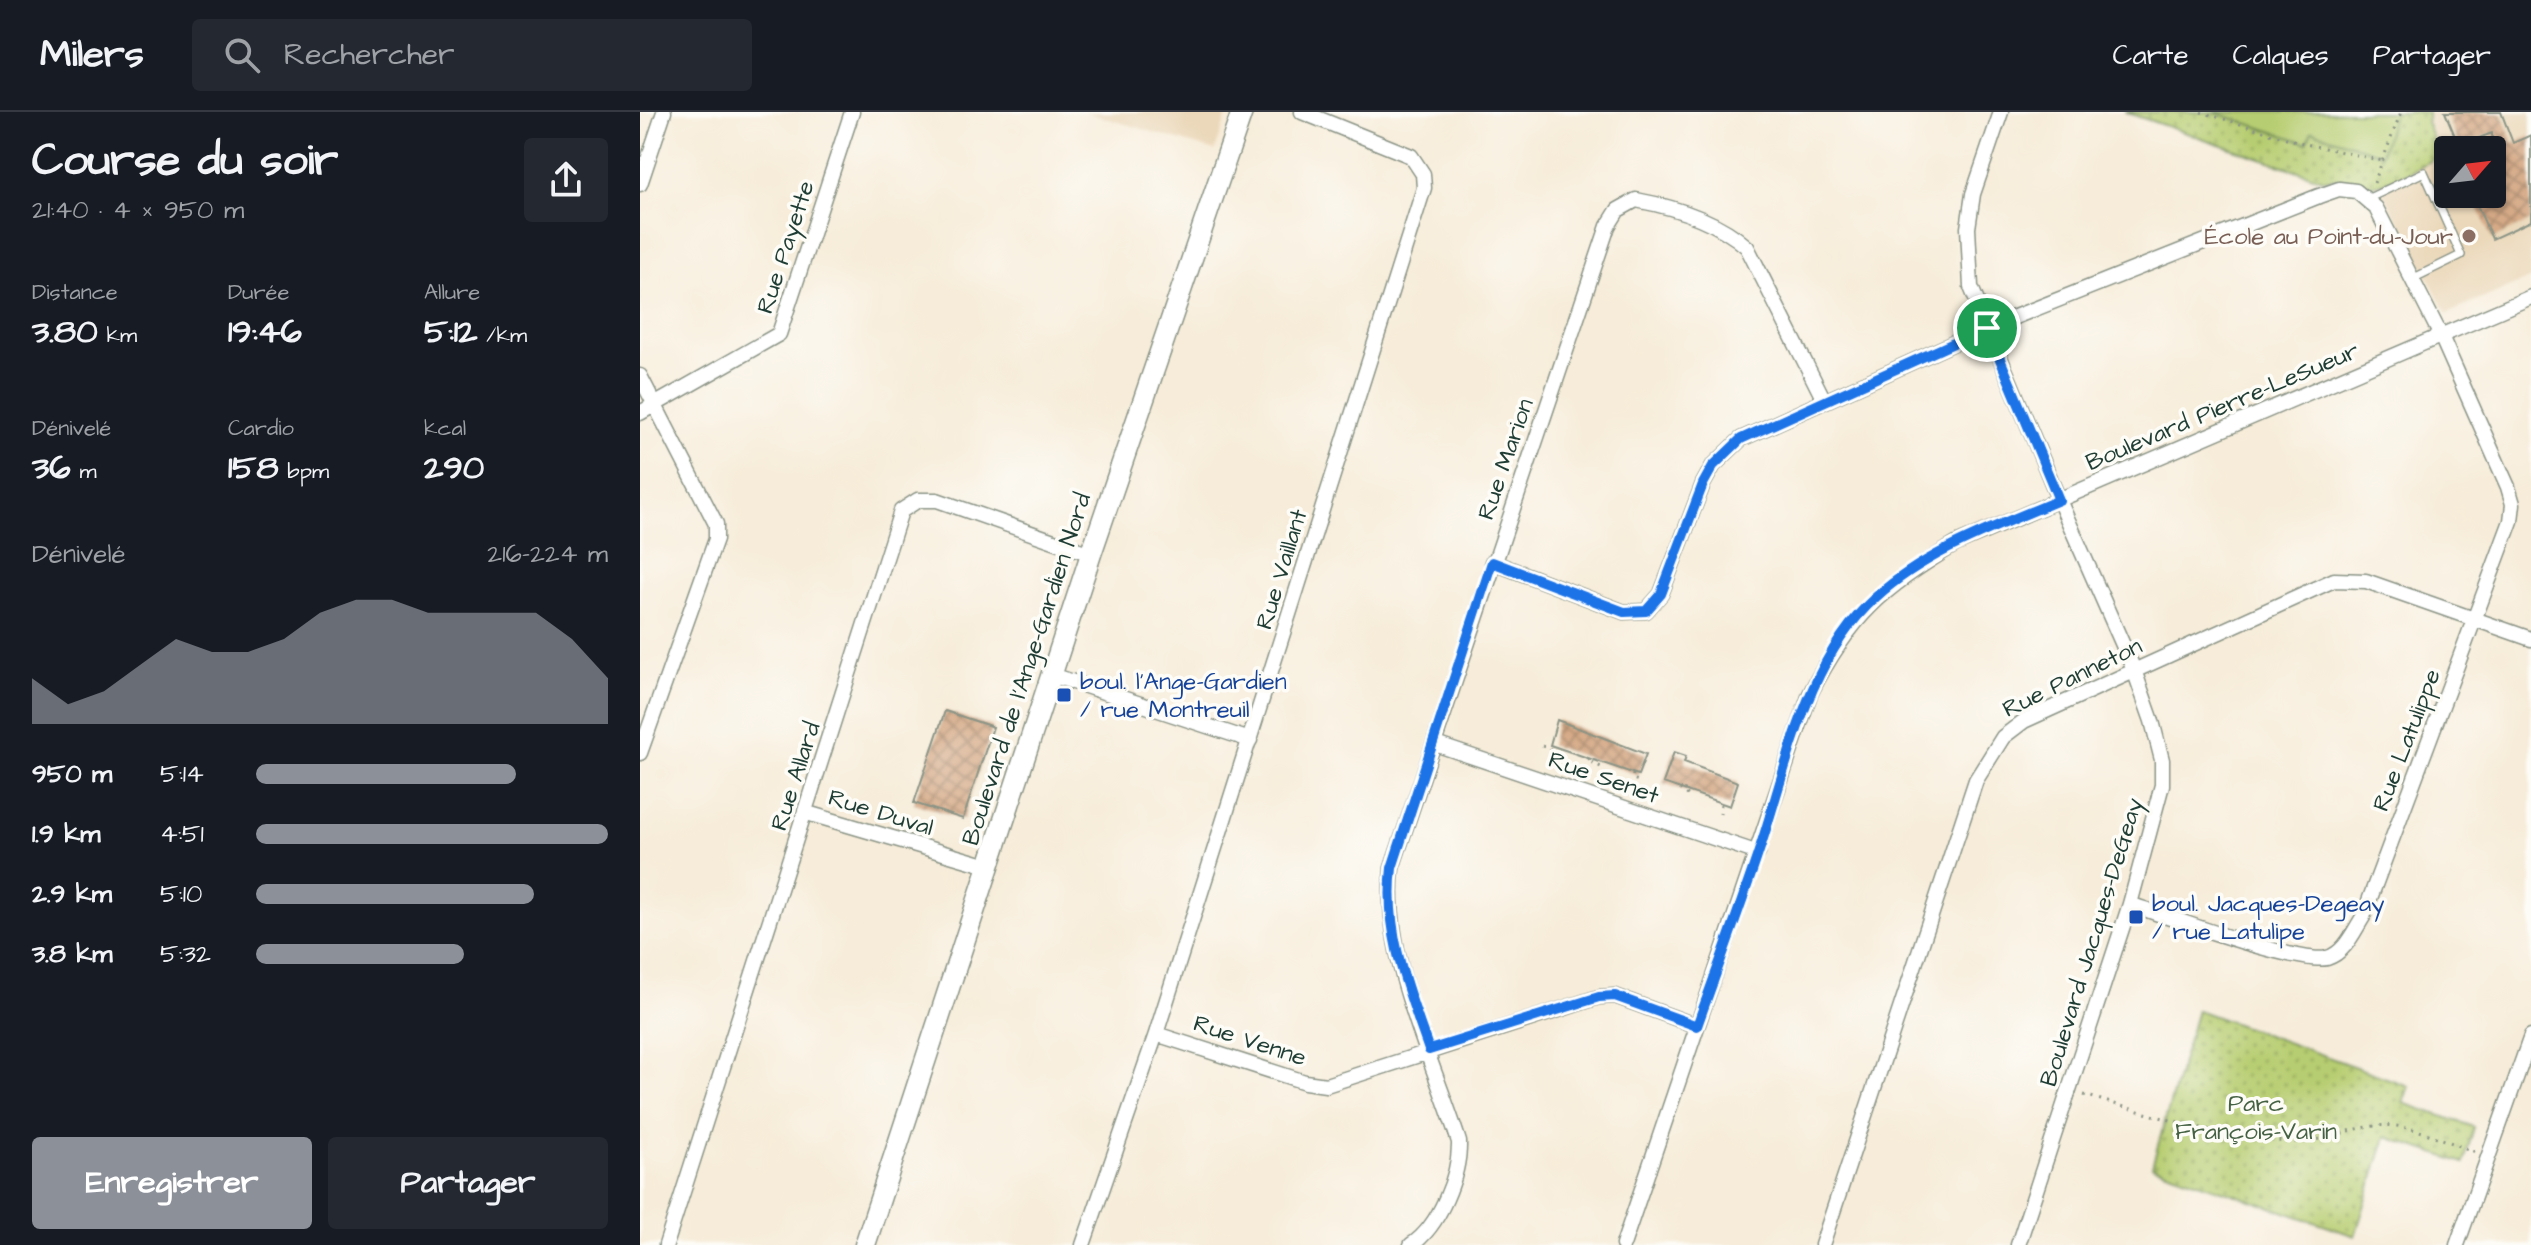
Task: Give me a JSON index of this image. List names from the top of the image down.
{
  "streets": {
    "main road": ["Boulevard de l'Ange-Gardien Nord"],
    "street": [
      "Rue Payette",
      "Boulevard Pierre-LeSueur",
      "Rue Marion",
      "Rue Vaillant",
      "Rue Panneton",
      "Rue Latulippe",
      "Rue Allard",
      "Rue Senet",
      "Rue Duval",
      "Boulevard Jacques-DeGeay",
      "Rue Venne"
    ]
  },
  "crossings": [
    ["Boulevard Pierre-LeSueur", "Rue Latulippe"],
    ["Boulevard Pierre-LeSueur", "Rue Senet"],
    ["Boulevard Pierre-LeSueur", "Boulevard Jacques-DeGeay"],
    ["Boulevard Pierre-LeSueur", "Rue Venne"],
    ["Rue Marion", "Rue Senet"],
    ["Rue Marion", "Rue Venne"],
    ["Rue Vaillant", "Rue Venne"],
    ["Boulevard de l'Ange-Gardien Nord", "Rue Allard"],
    ["Boulevard de l'Ange-Gardien Nord", "Rue Duval"],
    ["Rue Panneton", "Rue Latulippe"],
    ["Rue Panneton", "Boulevard Jacques-DeGeay"],
    ["Rue Latulippe", "Boulevard Jacques-DeGeay"],
    ["Rue Allard", "Rue Duval"]
  ],
  "parks": ["Parc François-Varin"],
  "places": {
    "other": ["École au Point-du-Jour"],
    "transit": ["boul. l'Ange-Gardien / rue Montreuil", "boul. Jacques-Degeay / rue Latulipe"]
  },
  "north": "top right",
  "page": {
    "header": "Milers",
    "search": "Rechercher",
    "nav": ["Carte", "Calques", "Partager"],
    "heading": ["Course du soir", "21:40 · 4 × 950 m"],
    "stats": [
      ["Distance", "3.80 km"],
      ["Durée", "19:46"],
      ["Allure", "5:12 /km"],
      ["Dénivelé", "36 m"],
      ["Cardio", "158 bpm"],
      ["kcal", "290"]
    ],
    "chart": ["Dénivelé", "216–224 m"],
    "list": [
      {
        "name": "950 m",
        "note": "5:14"
      },
      {
        "name": "1.9 km",
        "note": "4:51"
      },
      {
        "name": "2.9 km",
        "note": "5:10"
      },
      {
        "name": "3.8 km",
        "note": "5:32"
      }
    ],
    "buttons": ["Enregistrer", "Partager"]
  }
}
